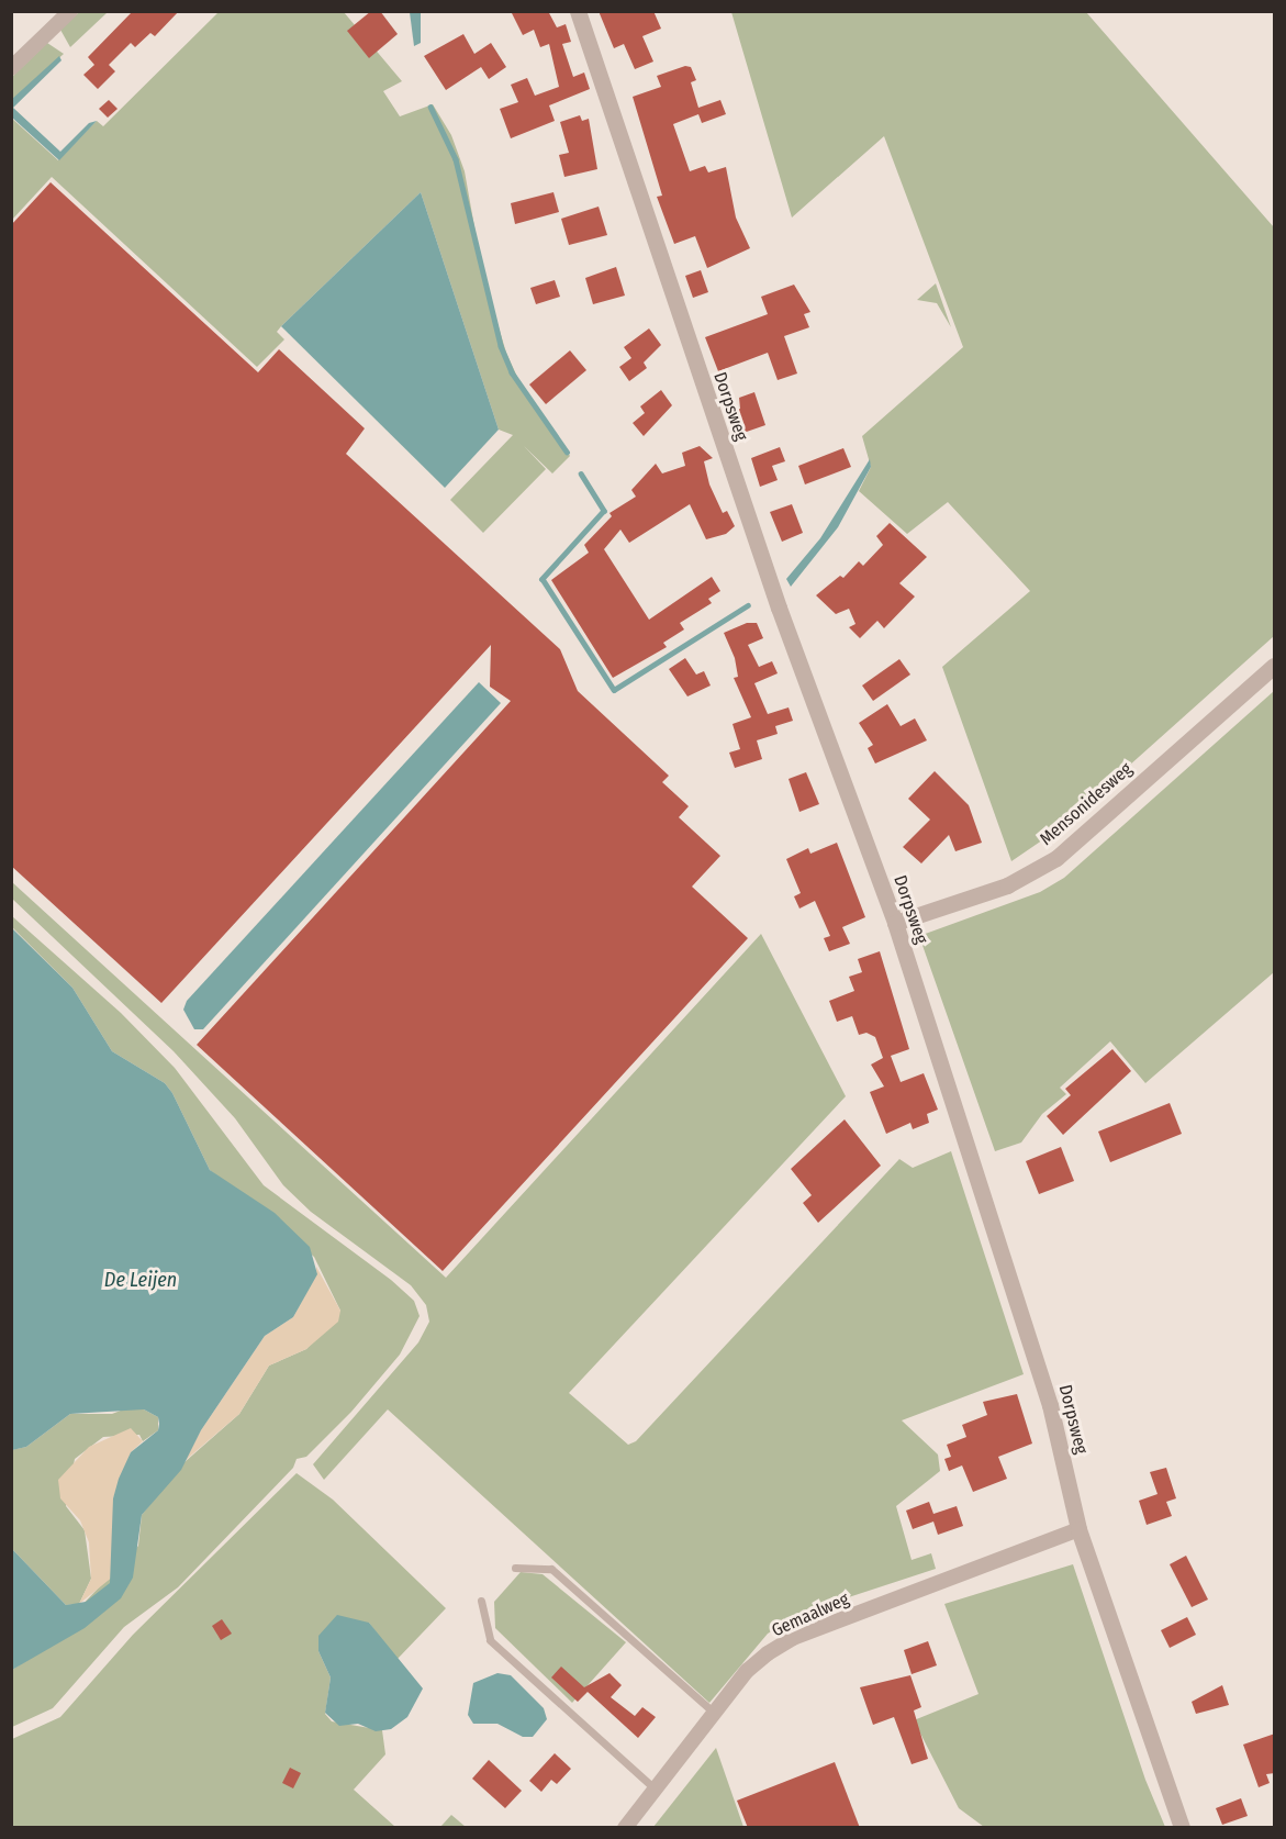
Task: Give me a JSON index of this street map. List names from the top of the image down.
{
  "streets": {
    "street": ["Dorpsweg", "Mensonidesweg", "Gemaalweg"]
  },
  "crossings": [
    ["Dorpsweg", "Mensonidesweg"],
    ["Dorpsweg", "Gemaalweg"]
  ],
  "water": ["De Leijen"]
}
